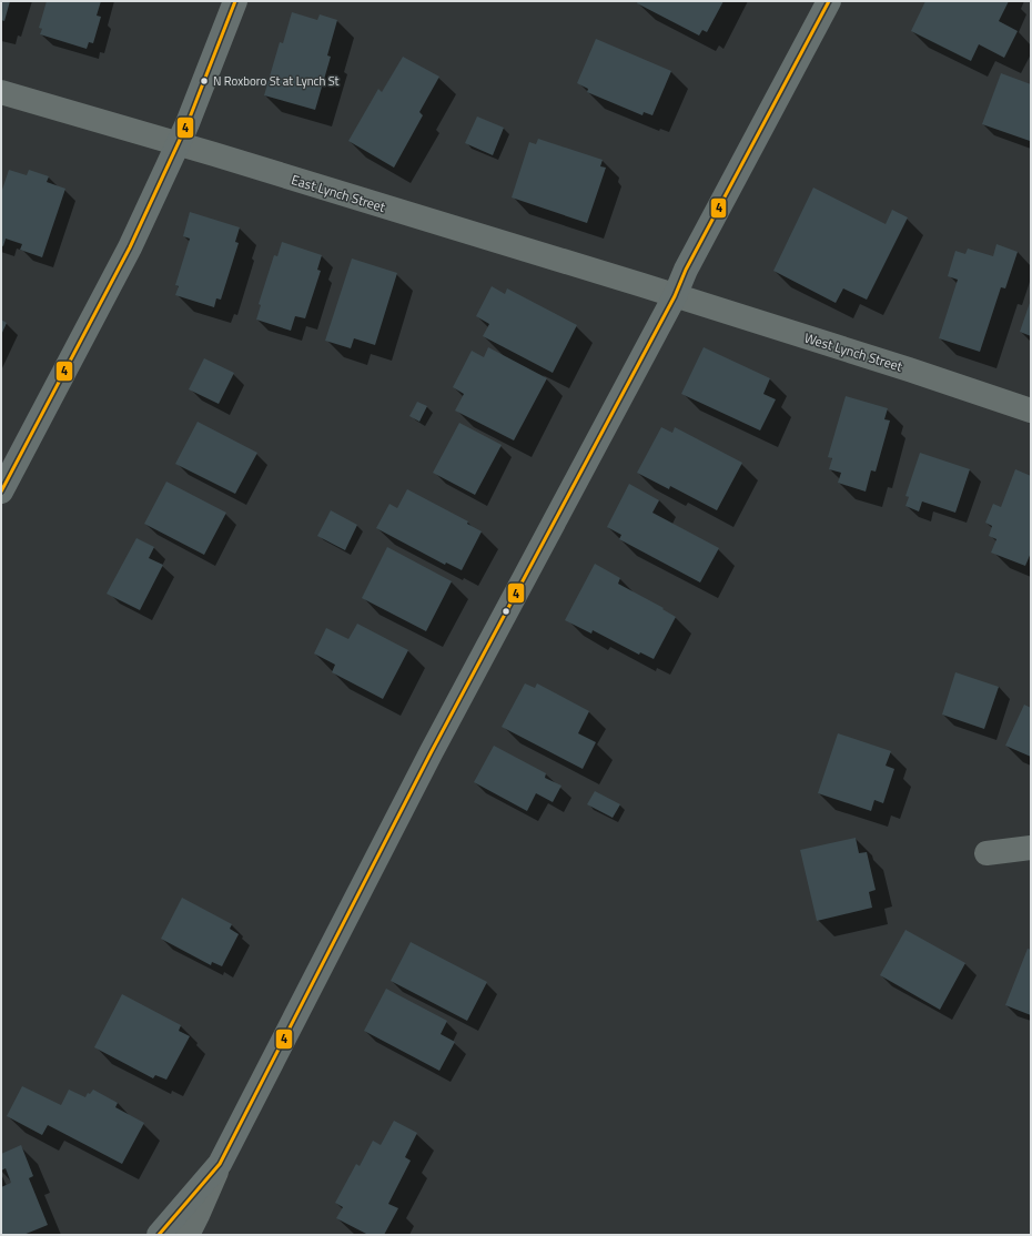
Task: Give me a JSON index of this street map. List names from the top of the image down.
{
  "streets": {
    "street": ["East Lynch Street", "West Lynch Street"]
  },
  "crossings": [
    ["East Lynch Street", "West Lynch Street"]
  ],
  "places": ["N Roxboro St at Lynch St"],
  "lines": ["transit line 4"]
}
